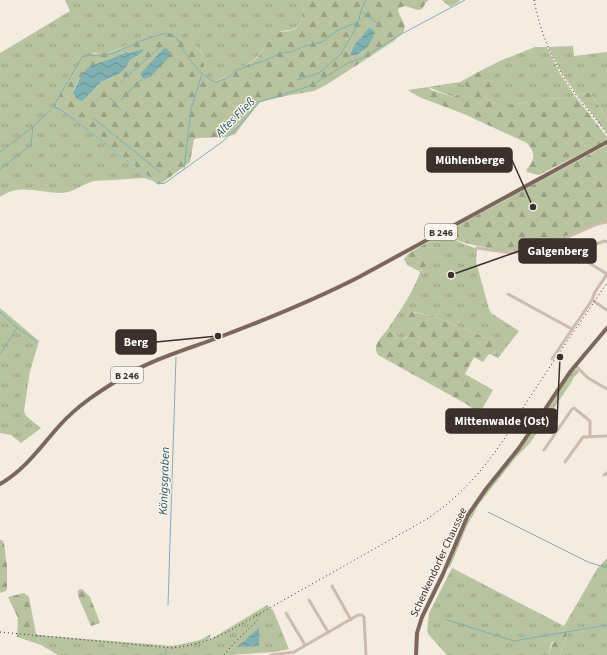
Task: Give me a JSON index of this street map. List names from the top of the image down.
{
  "streets": {
    "main road": ["B 246", "Schenkendorfer Chaussee"]
  },
  "water": ["Altes Fließ", "Königsgraben"],
  "places": [
    "Mühlenberge",
    "Galgenberg",
    "Berg",
    "Mittenwalde (Ost)"
  ]
}
